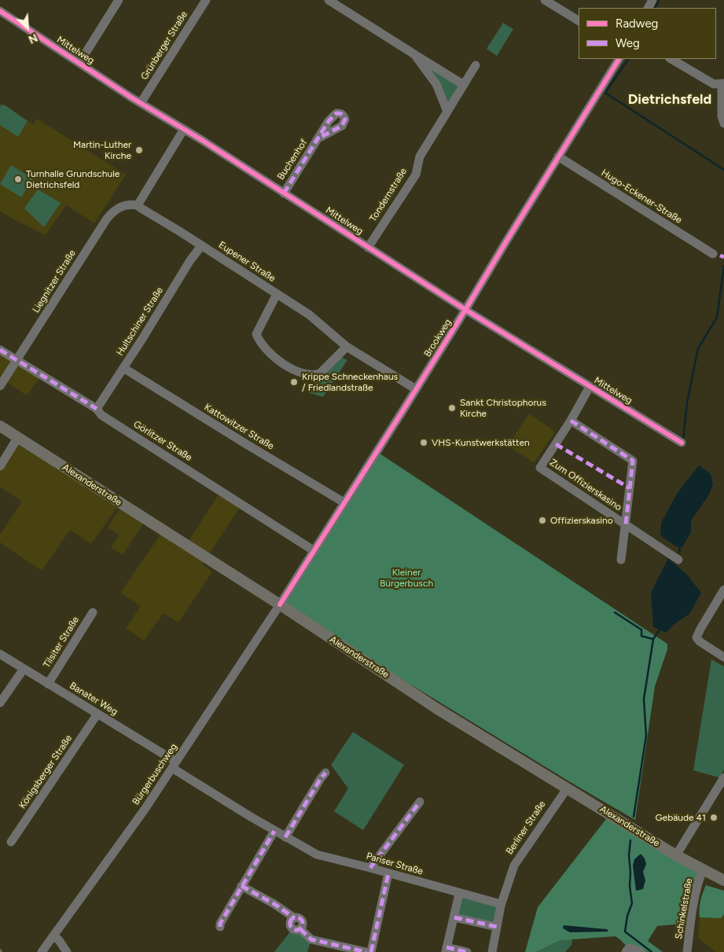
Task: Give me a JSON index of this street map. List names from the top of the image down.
{
  "streets": {
    "main road": ["Alexanderstraße"],
    "street": [
      "Grünberger Straße",
      "Mittelweg",
      "Buchenhof",
      "Tondernstraße",
      "Hugo-Eckener-Straße",
      "Eupener Straße",
      "Liegnitzer Straße",
      "Hultschiner Straße",
      "Brookweg",
      "Kattowitzer Straße",
      "Görlitzer Straße",
      "Zum Offizierskasino",
      "Tilsiter Straße",
      "Banater Weg",
      "Königsberger Straße",
      "Bürgerbuschweg",
      "Berliner Straße",
      "Pariser Straße",
      "Schinkelstraße"
    ]
  },
  "crossings": [
    ["Grünberger Straße", "Mittelweg"],
    ["Mittelweg", "Buchenhof"],
    ["Mittelweg", "Tondernstraße"],
    ["Mittelweg", "Brookweg"],
    ["Mittelweg", "Zum Offizierskasino"],
    ["Hugo-Eckener-Straße", "Brookweg"],
    ["Eupener Straße", "Liegnitzer Straße"],
    ["Eupener Straße", "Hultschiner Straße"],
    ["Eupener Straße", "Brookweg"],
    ["Liegnitzer Straße", "Görlitzer Straße"],
    ["Hultschiner Straße", "Kattowitzer Straße"],
    ["Hultschiner Straße", "Görlitzer Straße"],
    ["Brookweg", "Kattowitzer Straße"],
    ["Brookweg", "Görlitzer Straße"],
    ["Brookweg", "Alexanderstraße"],
    ["Brookweg", "Bürgerbuschweg"],
    ["Alexanderstraße", "Bürgerbuschweg"],
    ["Alexanderstraße", "Berliner Straße"],
    ["Alexanderstraße", "Schinkelstraße"],
    ["Tilsiter Straße", "Banater Weg"],
    ["Banater Weg", "Königsberger Straße"],
    ["Banater Weg", "Bürgerbuschweg"],
    ["Banater Weg", "Pariser Straße"],
    ["Bürgerbuschweg", "Pariser Straße"],
    ["Berliner Straße", "Pariser Straße"]
  ],
  "districts": ["Dietrichsfeld"],
  "parks": ["Kleiner Bürgerbusch"],
  "places": [
    "Martin-Luther Kirche",
    "Turnhalle Grundschule Dietrichsfeld",
    "Krippe Schneckenhaus / Friedlandstraße",
    "Sankt Christophorus Kirche",
    "VHS-Kunstwerkstätten",
    "Offizierskasino",
    "Gebäude 41"
  ],
  "legend": ["Radweg", "Weg"],
  "north": "bottom right"
}
